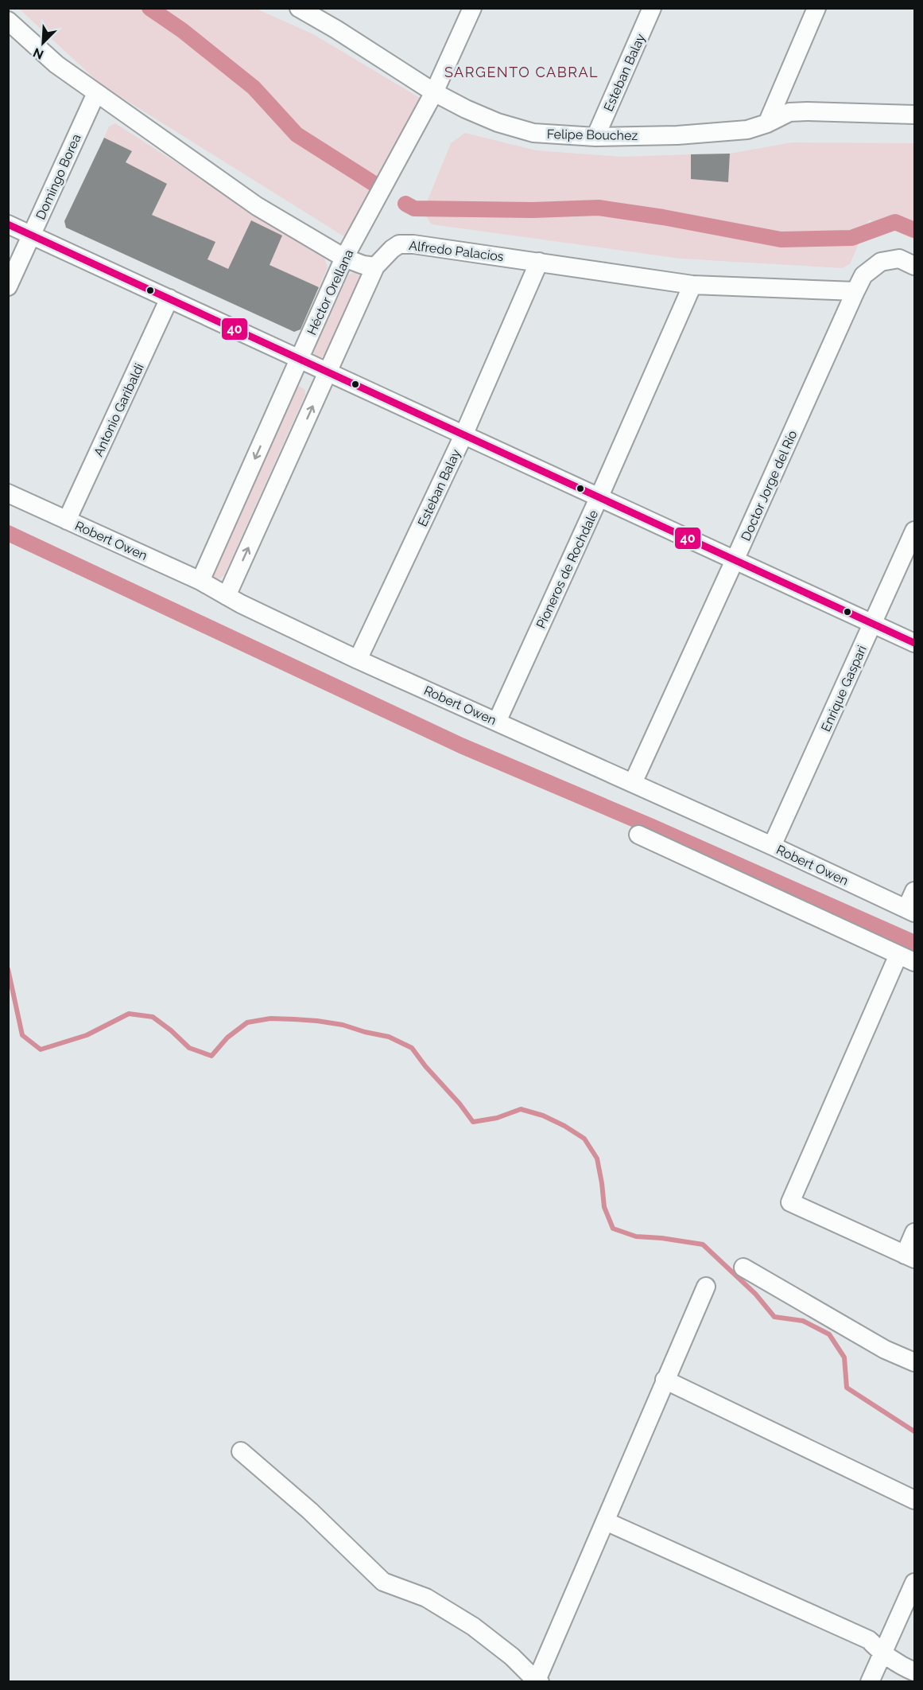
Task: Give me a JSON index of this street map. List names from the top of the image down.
{
  "streets": {
    "street": [
      "Esteban Balay",
      "Felipe Bouchez",
      "Domingo Borea",
      "Alfredo Palacios",
      "Héctor Orellana",
      "Antonio Garibaldi",
      "Doctor Jorge del Río",
      "Robert Owen",
      "Pioneros de Rochdale",
      "Enrique Gaspari"
    ]
  },
  "crossings": [
    ["Esteban Balay", "Felipe Bouchez"],
    ["Esteban Balay", "Alfredo Palacios"],
    ["Esteban Balay", "Robert Owen"],
    ["Felipe Bouchez", "Héctor Orellana"],
    ["Alfredo Palacios", "Doctor Jorge del Río"],
    ["Alfredo Palacios", "Pioneros de Rochdale"],
    ["Héctor Orellana", "Robert Owen"],
    ["Antonio Garibaldi", "Robert Owen"],
    ["Doctor Jorge del Río", "Robert Owen"],
    ["Robert Owen", "Pioneros de Rochdale"],
    ["Robert Owen", "Enrique Gaspari"]
  ],
  "districts": ["SARGENTO CABRAL"],
  "lines": ["transit line 40"],
  "north": "bottom left"
}
